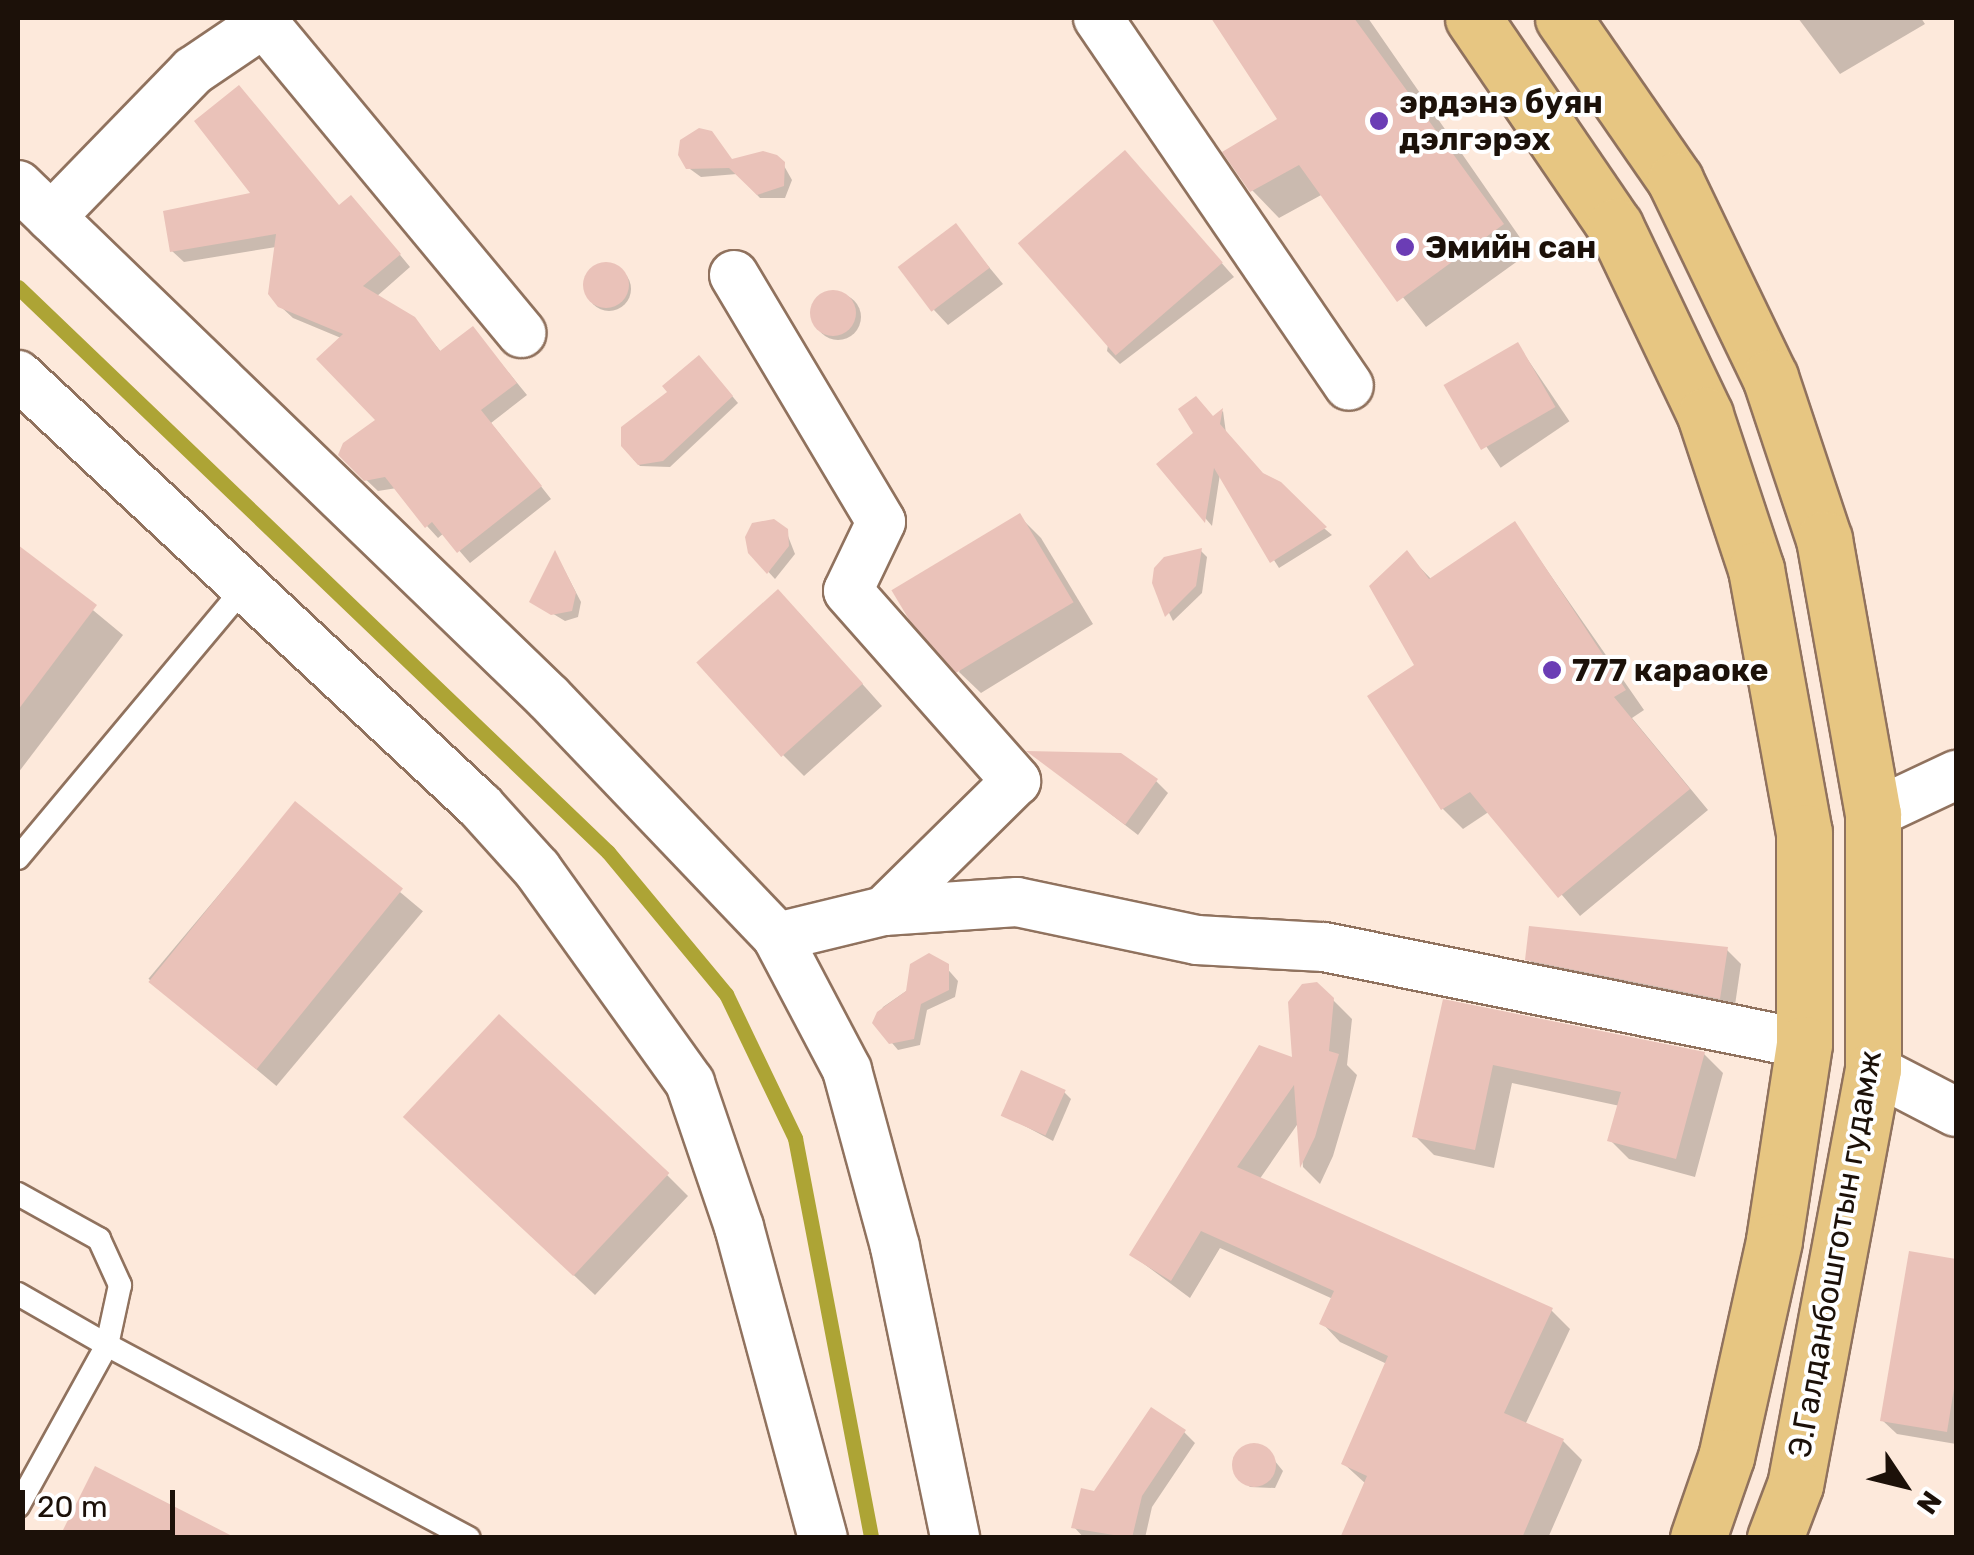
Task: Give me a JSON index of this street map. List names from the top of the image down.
{
  "streets": {
    "main road": ["Э.Галданбошготын гудамж"]
  },
  "places": ["эрдэнэ буян дэлгэрэх", "Эмийн сан", "777 караоке"],
  "scale_bar": "20 m",
  "north": "bottom right"
}
